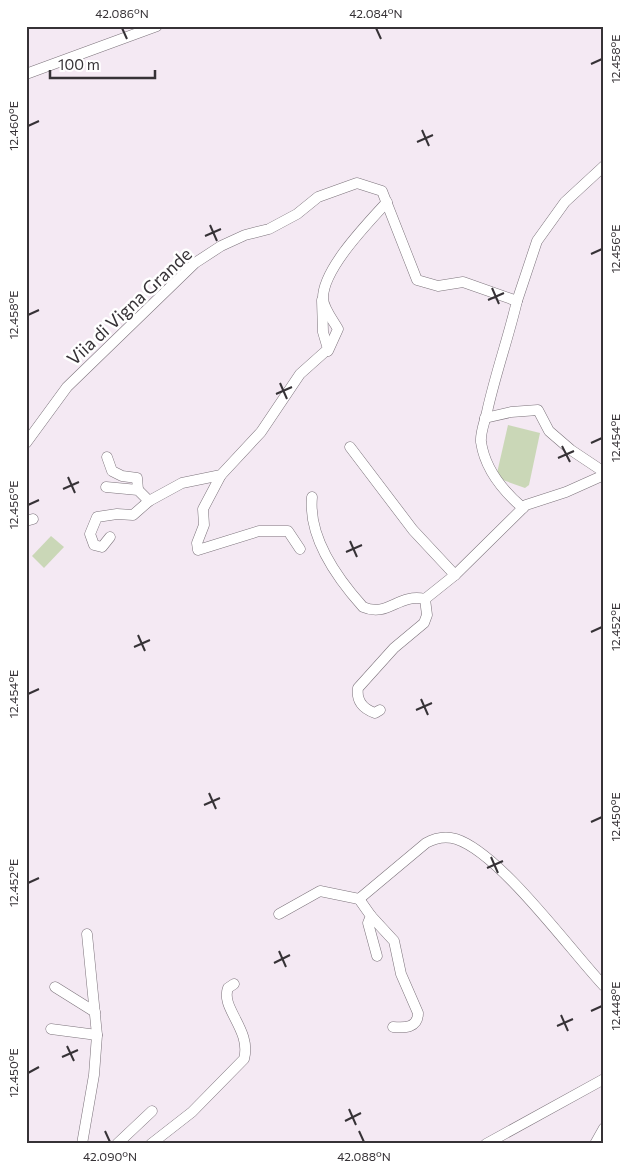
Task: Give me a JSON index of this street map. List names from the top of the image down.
{
  "streets": {
    "street": ["Viia di Vigna Grande"]
  },
  "scale_bar": "100 m",
  "coordinates": [
    "42.086°N",
    "42.084°N",
    "12.458°E",
    "12.460°E",
    "12.456°E",
    "12.454°E",
    "12.452°E",
    "12.450°E",
    "12.448°E",
    "42.090°N",
    "42.088°N"
  ]
}
